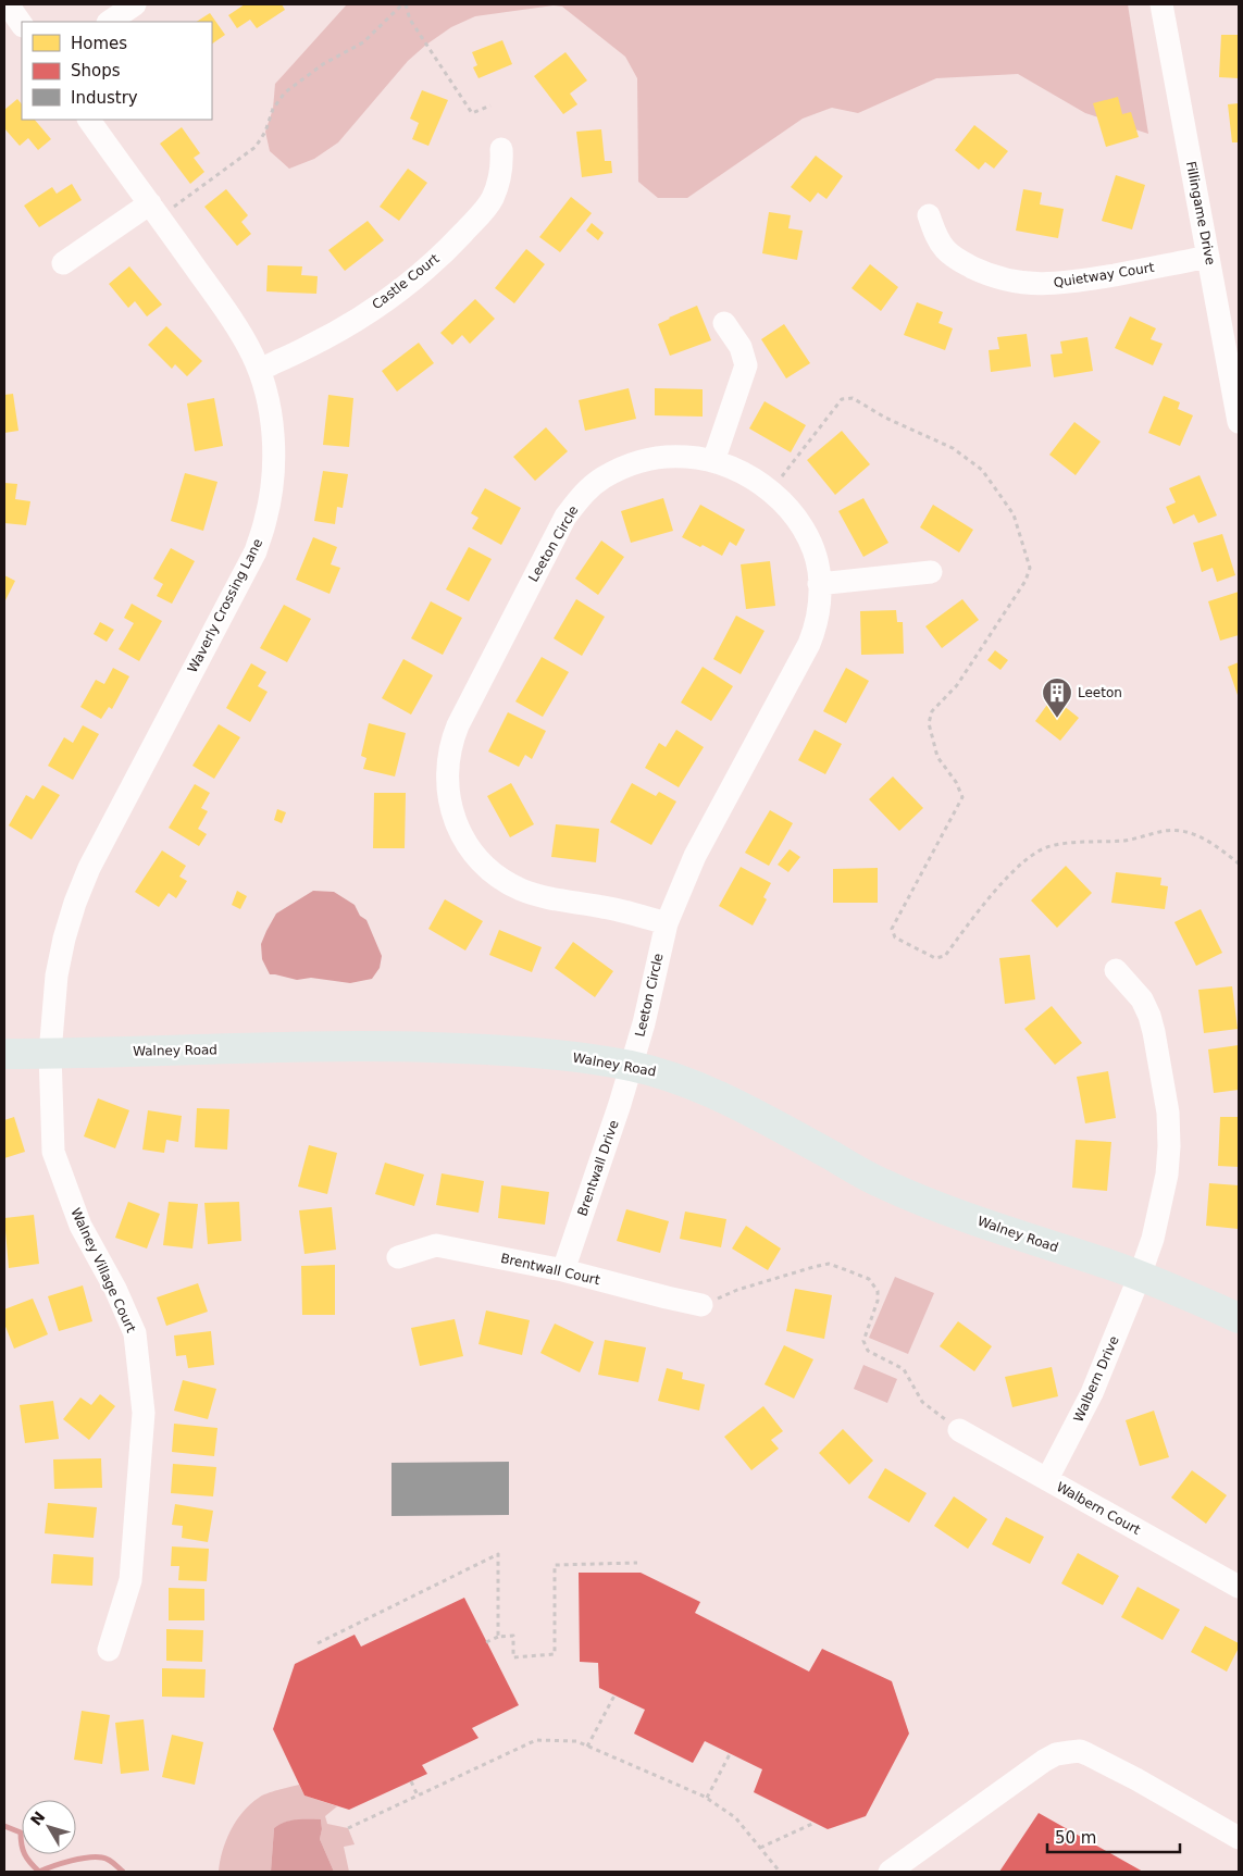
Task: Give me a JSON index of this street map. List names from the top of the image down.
{
  "streets": {
    "main road": ["Walney Road"],
    "street": [
      "Fillingame Drive",
      "Quietway Court",
      "Castle Court",
      "Leeton Circle",
      "Waverly Crossing Lane",
      "Brentwall Drive",
      "Brentwall Court",
      "Walney Village Court",
      "Walbern Drive",
      "Walbern Court"
    ]
  },
  "crossings": [
    ["Fillingame Drive", "Quietway Court"],
    ["Castle Court", "Waverly Crossing Lane"],
    ["Leeton Circle", "Walney Road"],
    ["Leeton Circle", "Brentwall Drive"],
    ["Waverly Crossing Lane", "Walney Road"],
    ["Waverly Crossing Lane", "Walney Village Court"],
    ["Walney Road", "Brentwall Drive"],
    ["Walney Road", "Walney Village Court"],
    ["Walney Road", "Walbern Drive"],
    ["Brentwall Drive", "Brentwall Court"],
    ["Walbern Drive", "Walbern Court"]
  ],
  "places": {
    "building": ["Leeton"]
  },
  "legend": ["Homes", "Shops", "Industry"],
  "scale_bar": "50 m",
  "north": "top left"
}
